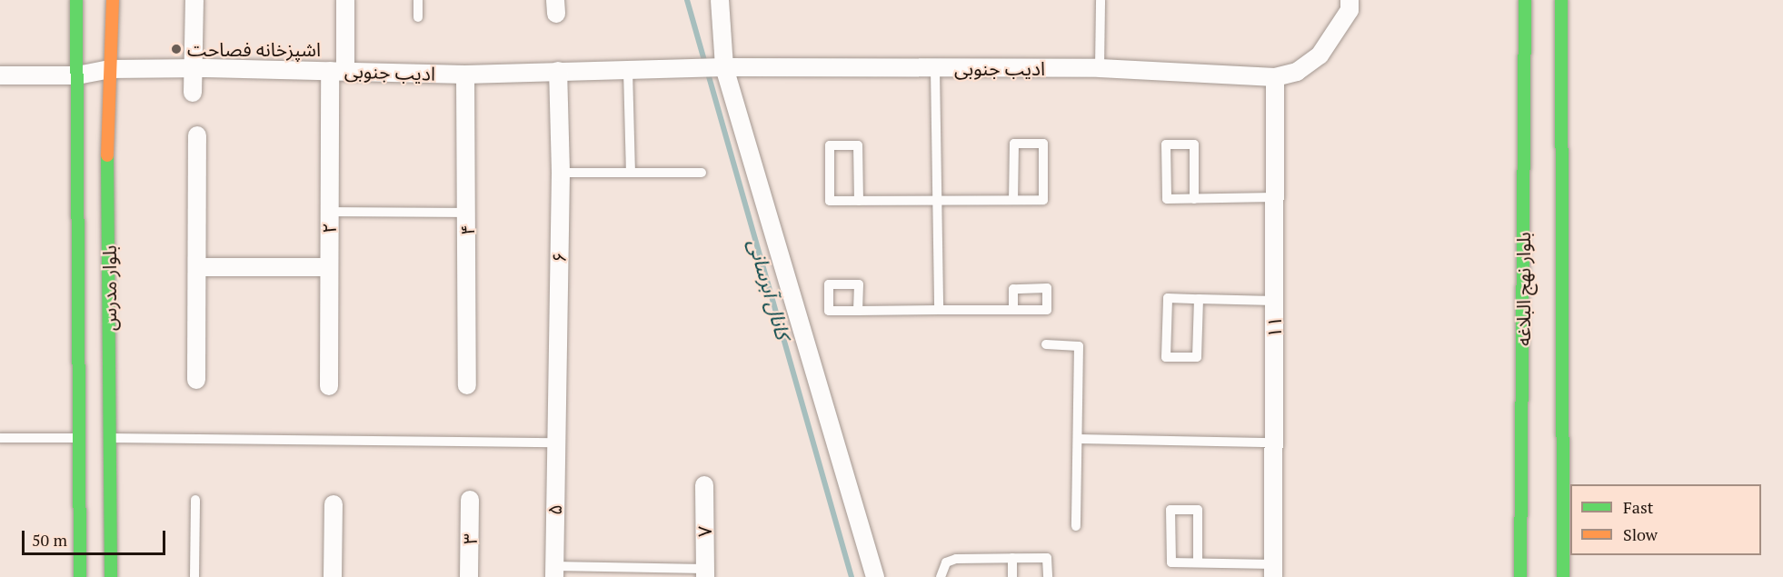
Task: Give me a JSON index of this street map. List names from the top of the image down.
{
  "streets": {
    "street": [
      "ادیب جنوبی",
      "۲",
      "۴",
      "۶",
      "بلوار مدرس",
      "بلوار نهج البلاغه",
      "۱۱",
      "۵",
      "۷",
      "۳"
    ]
  },
  "crossings": [
    ["ادیب جنوبی", "۲"],
    ["ادیب جنوبی", "۴"],
    ["ادیب جنوبی", "۶"],
    ["ادیب جنوبی", "بلوار مدرس"],
    ["ادیب جنوبی", "۱۱"],
    ["۶", "۵"]
  ],
  "water": ["کانال آبرسانی"],
  "places": ["اشپزخانه فصاحت"],
  "legend": ["Fast", "Slow"],
  "scale_bar": "50 m"
}
